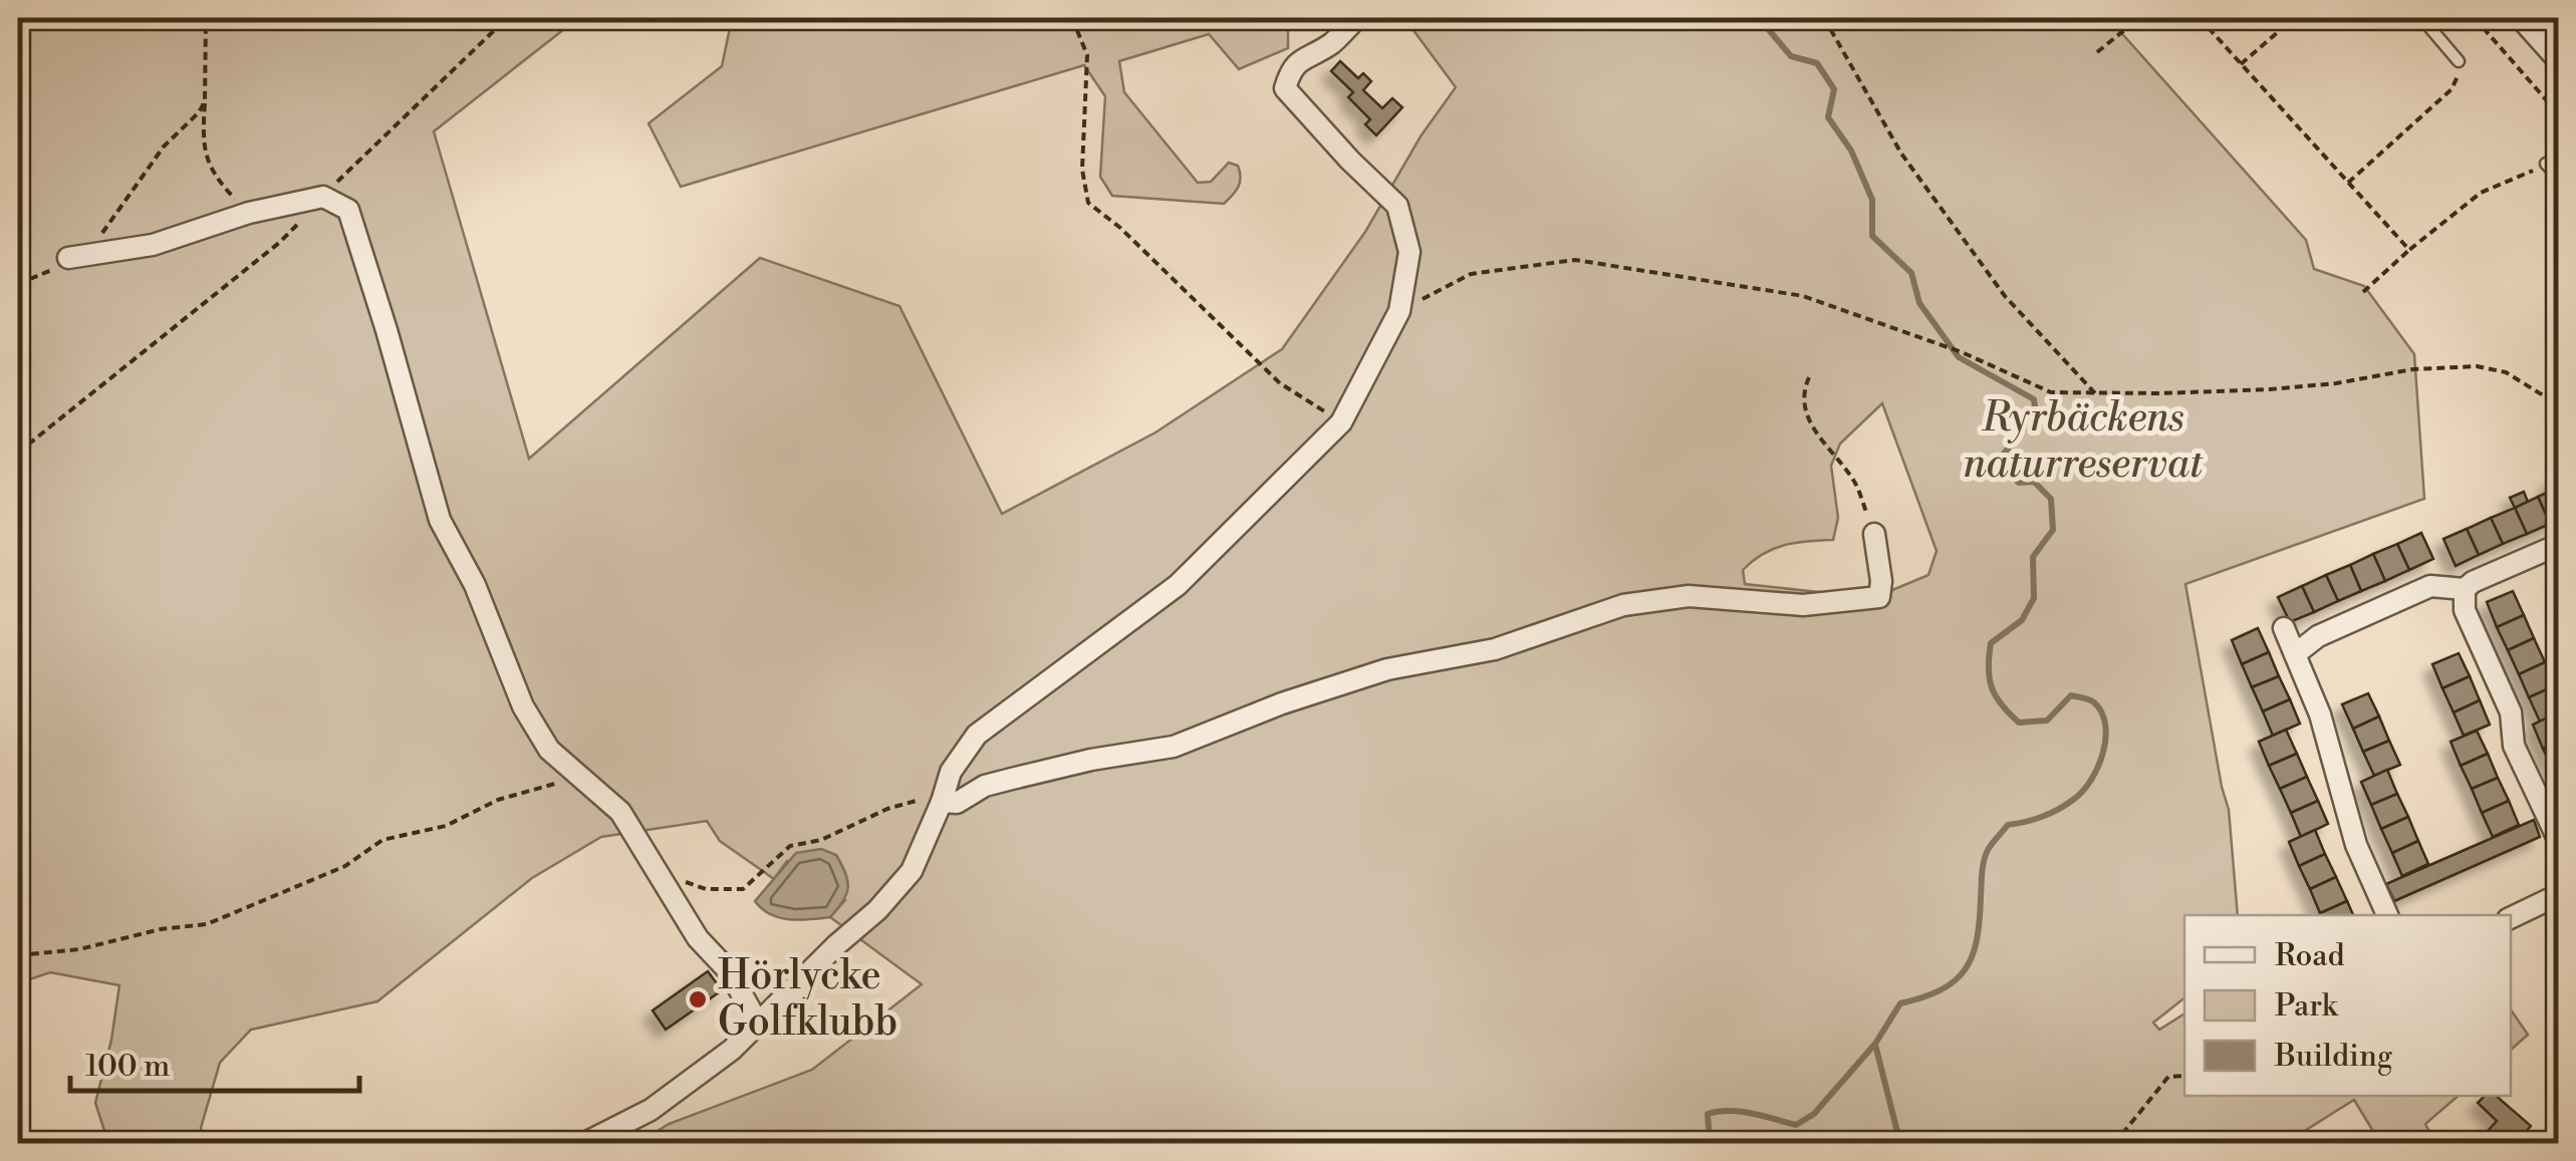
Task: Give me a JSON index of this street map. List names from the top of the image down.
{
  "parks": ["Ryrbäckens naturreservat"],
  "places": ["Hörlycke Golfklubb"],
  "legend": ["Road", "Park", "Building"],
  "scale_bar": "100 m"
}
